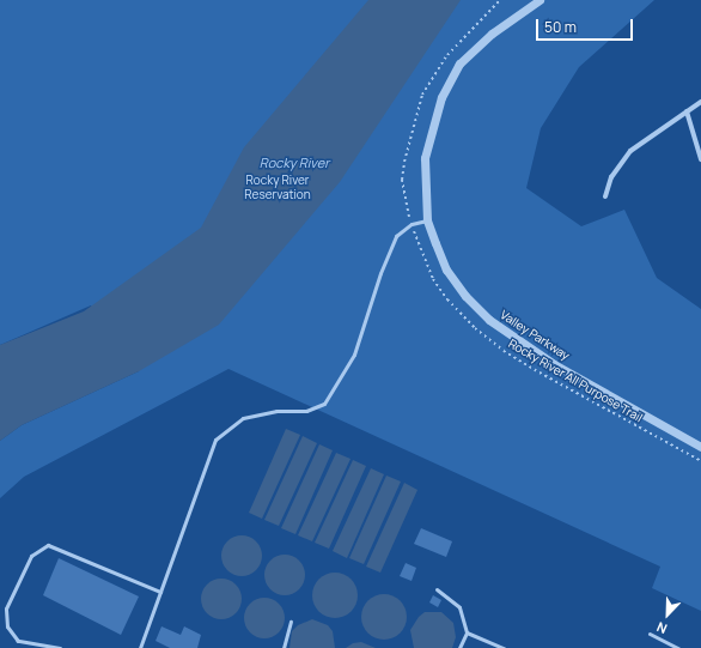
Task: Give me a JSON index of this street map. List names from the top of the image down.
{
  "streets": {
    "street": ["Valley Parkway"],
    "path": ["Rocky River All Purpose Trail"]
  },
  "water": ["Rocky River"],
  "parks": ["Rocky River Reservation"],
  "scale_bar": "50 m",
  "north": "bottom left"
}
